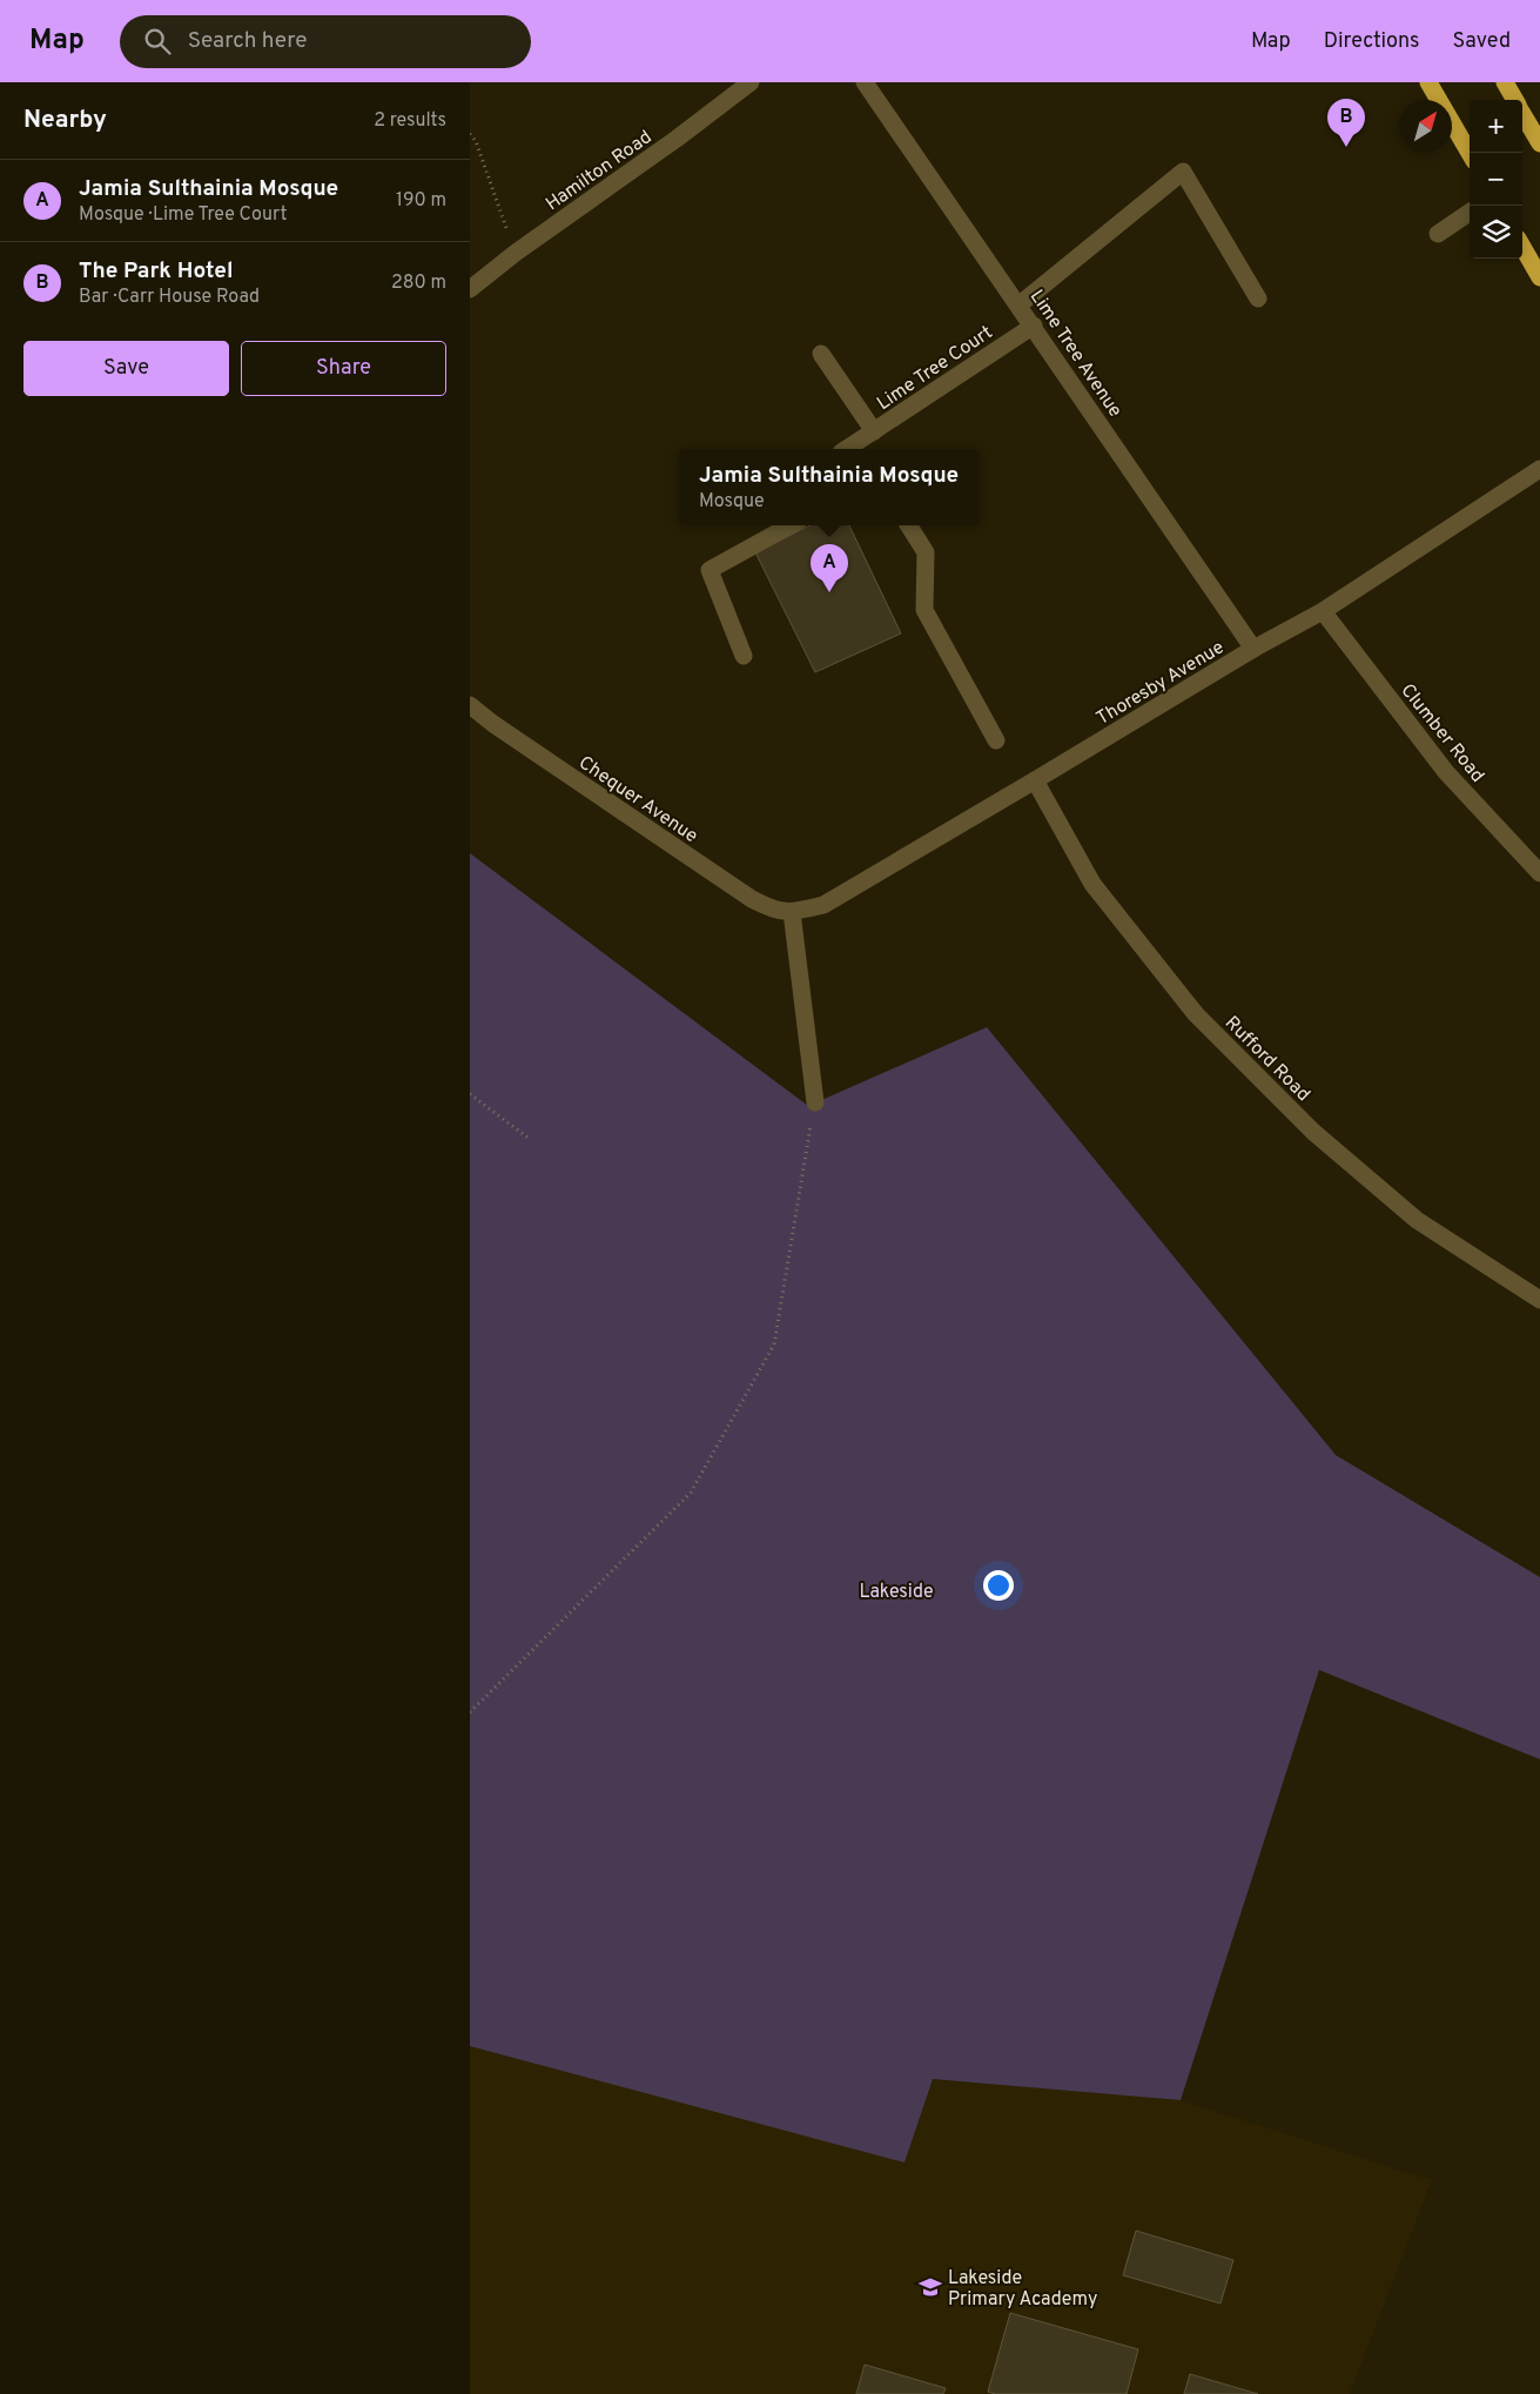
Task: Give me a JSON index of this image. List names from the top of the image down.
{
  "streets": {
    "street": [
      "Hamilton Road",
      "Lime Tree Avenue",
      "Lime Tree Court",
      "Thoresby Avenue",
      "Clumber Road",
      "Chequer Avenue",
      "Rufford Road"
    ]
  },
  "crossings": [
    ["Lime Tree Avenue", "Lime Tree Court"],
    ["Lime Tree Avenue", "Thoresby Avenue"],
    ["Thoresby Avenue", "Clumber Road"],
    ["Thoresby Avenue", "Chequer Avenue"],
    ["Thoresby Avenue", "Rufford Road"]
  ],
  "parks": ["Lakeside"],
  "places": {
    "school or university": ["Lakeside Primary Academy"]
  },
  "north": "top right",
  "page": {
    "header": "Map",
    "search": "Search here",
    "nav": ["Map", "Directions", "Saved"],
    "heading": ["Nearby", "2 results"],
    "pins": ["B", "A"],
    "map_buttons": ["+", "−"],
    "list": [
      {
        "mark": "A",
        "name": "Jamia Sulthainia Mosque",
        "note": "Mosque · Lime Tree Court",
        "value": "190 m"
      },
      {
        "mark": "B",
        "name": "The Park Hotel",
        "note": "Bar · Carr House Road",
        "value": "280 m"
      }
    ],
    "buttons": ["Save", "Share"],
    "popup": ["Jamia Sulthainia Mosque", "Mosque"]
  }
}
